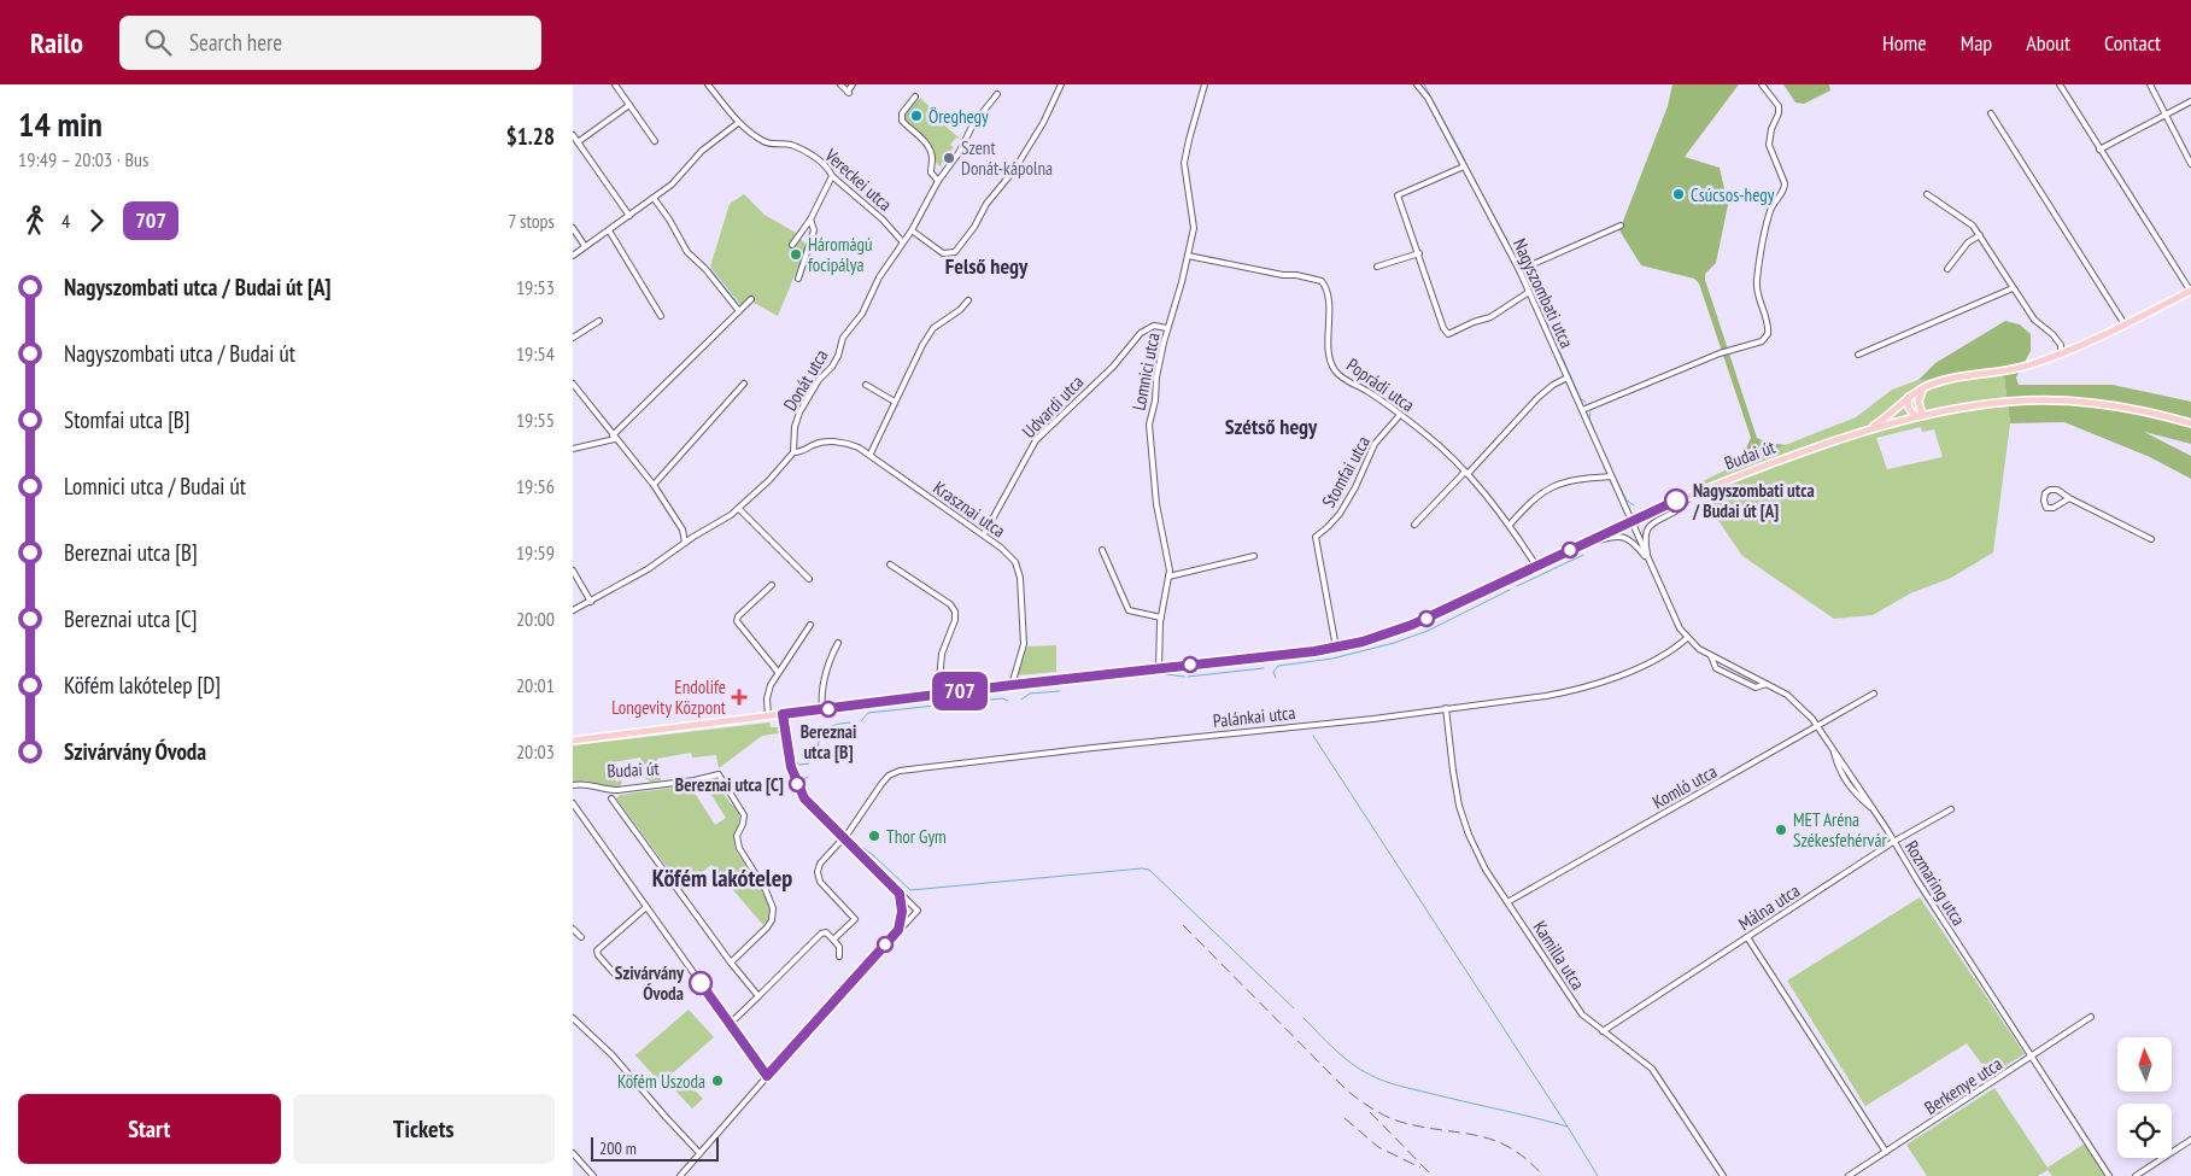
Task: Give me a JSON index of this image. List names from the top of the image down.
{
  "streets": {
    "main road": ["Budai út"],
    "street": [
      "Vereckei utca",
      "Nagyszombati utca",
      "Lomnici utca",
      "Donát utca",
      "Poprádi utca",
      "Udvardi utca",
      "Stomfai utca",
      "Krasznai utca",
      "Palánkai utca",
      "Komló utca",
      "Rozmaring utca",
      "Málna utca",
      "Kamilla utca",
      "Berkenye utca"
    ]
  },
  "crossings": [
    ["Vereckei utca", "Donát utca"],
    ["Nagyszombati utca", "Budai út"],
    ["Lomnici utca", "Poprádi utca"],
    ["Lomnici utca", "Udvardi utca"],
    ["Lomnici utca", "Budai út"],
    ["Donát utca", "Krasznai utca"],
    ["Poprádi utca", "Budai út"],
    ["Poprádi utca", "Stomfai utca"],
    ["Udvardi utca", "Krasznai utca"],
    ["Budai út", "Stomfai utca"],
    ["Budai út", "Krasznai utca"],
    ["Palánkai utca", "Kamilla utca"],
    ["Komló utca", "Rozmaring utca"],
    ["Komló utca", "Kamilla utca"],
    ["Rozmaring utca", "Málna utca"],
    ["Rozmaring utca", "Berkenye utca"],
    ["Málna utca", "Kamilla utca"]
  ],
  "districts": ["Felső hegy", "Szétső hegy", "Köfém lakótelep"],
  "places": {
    "other": [
      "Öreghegy",
      "Szent Donát-kápolna",
      "Csúcsos-hegy",
      "Háromágú focipálya",
      "Nagyszombati utca / Budai út [A]",
      "Bereznai utca [B]",
      "Bereznai utca [C]",
      "MET Aréna Székesfehérvár",
      "Thor Gym",
      "Szivárvány Óvoda",
      "Köfém Uszoda"
    ],
    "health": ["Endolife Longevity Központ"]
  },
  "lines": ["bus line 707"],
  "scale_bar": "200 m",
  "north": "top",
  "page": {
    "header": "Railo",
    "search": "Search here",
    "nav": [
      "Home",
      "Map",
      "About",
      "Contact"
    ],
    "heading": ["14 min", "19:49 – 20:03 · Bus", "$1.28"],
    "on_map": "707",
    "legs": ["4", "707", "7 stops"],
    "list": [
      {
        "name": "Nagyszombati utca / Budai út [A]",
        "value": "19:53"
      },
      {
        "name": "Nagyszombati utca / Budai út",
        "value": "19:54"
      },
      {
        "name": "Stomfai utca [B]",
        "value": "19:55"
      },
      {
        "name": "Lomnici utca / Budai út",
        "value": "19:56"
      },
      {
        "name": "Bereznai utca [B]",
        "value": "19:59"
      },
      {
        "name": "Bereznai utca [C]",
        "value": "20:00"
      },
      {
        "name": "Köfém lakótelep [D]",
        "value": "20:01"
      },
      {
        "name": "Szivárvány Óvoda",
        "value": "20:03"
      }
    ],
    "buttons": ["Start", "Tickets"],
    "scale": "200 m"
  }
}
